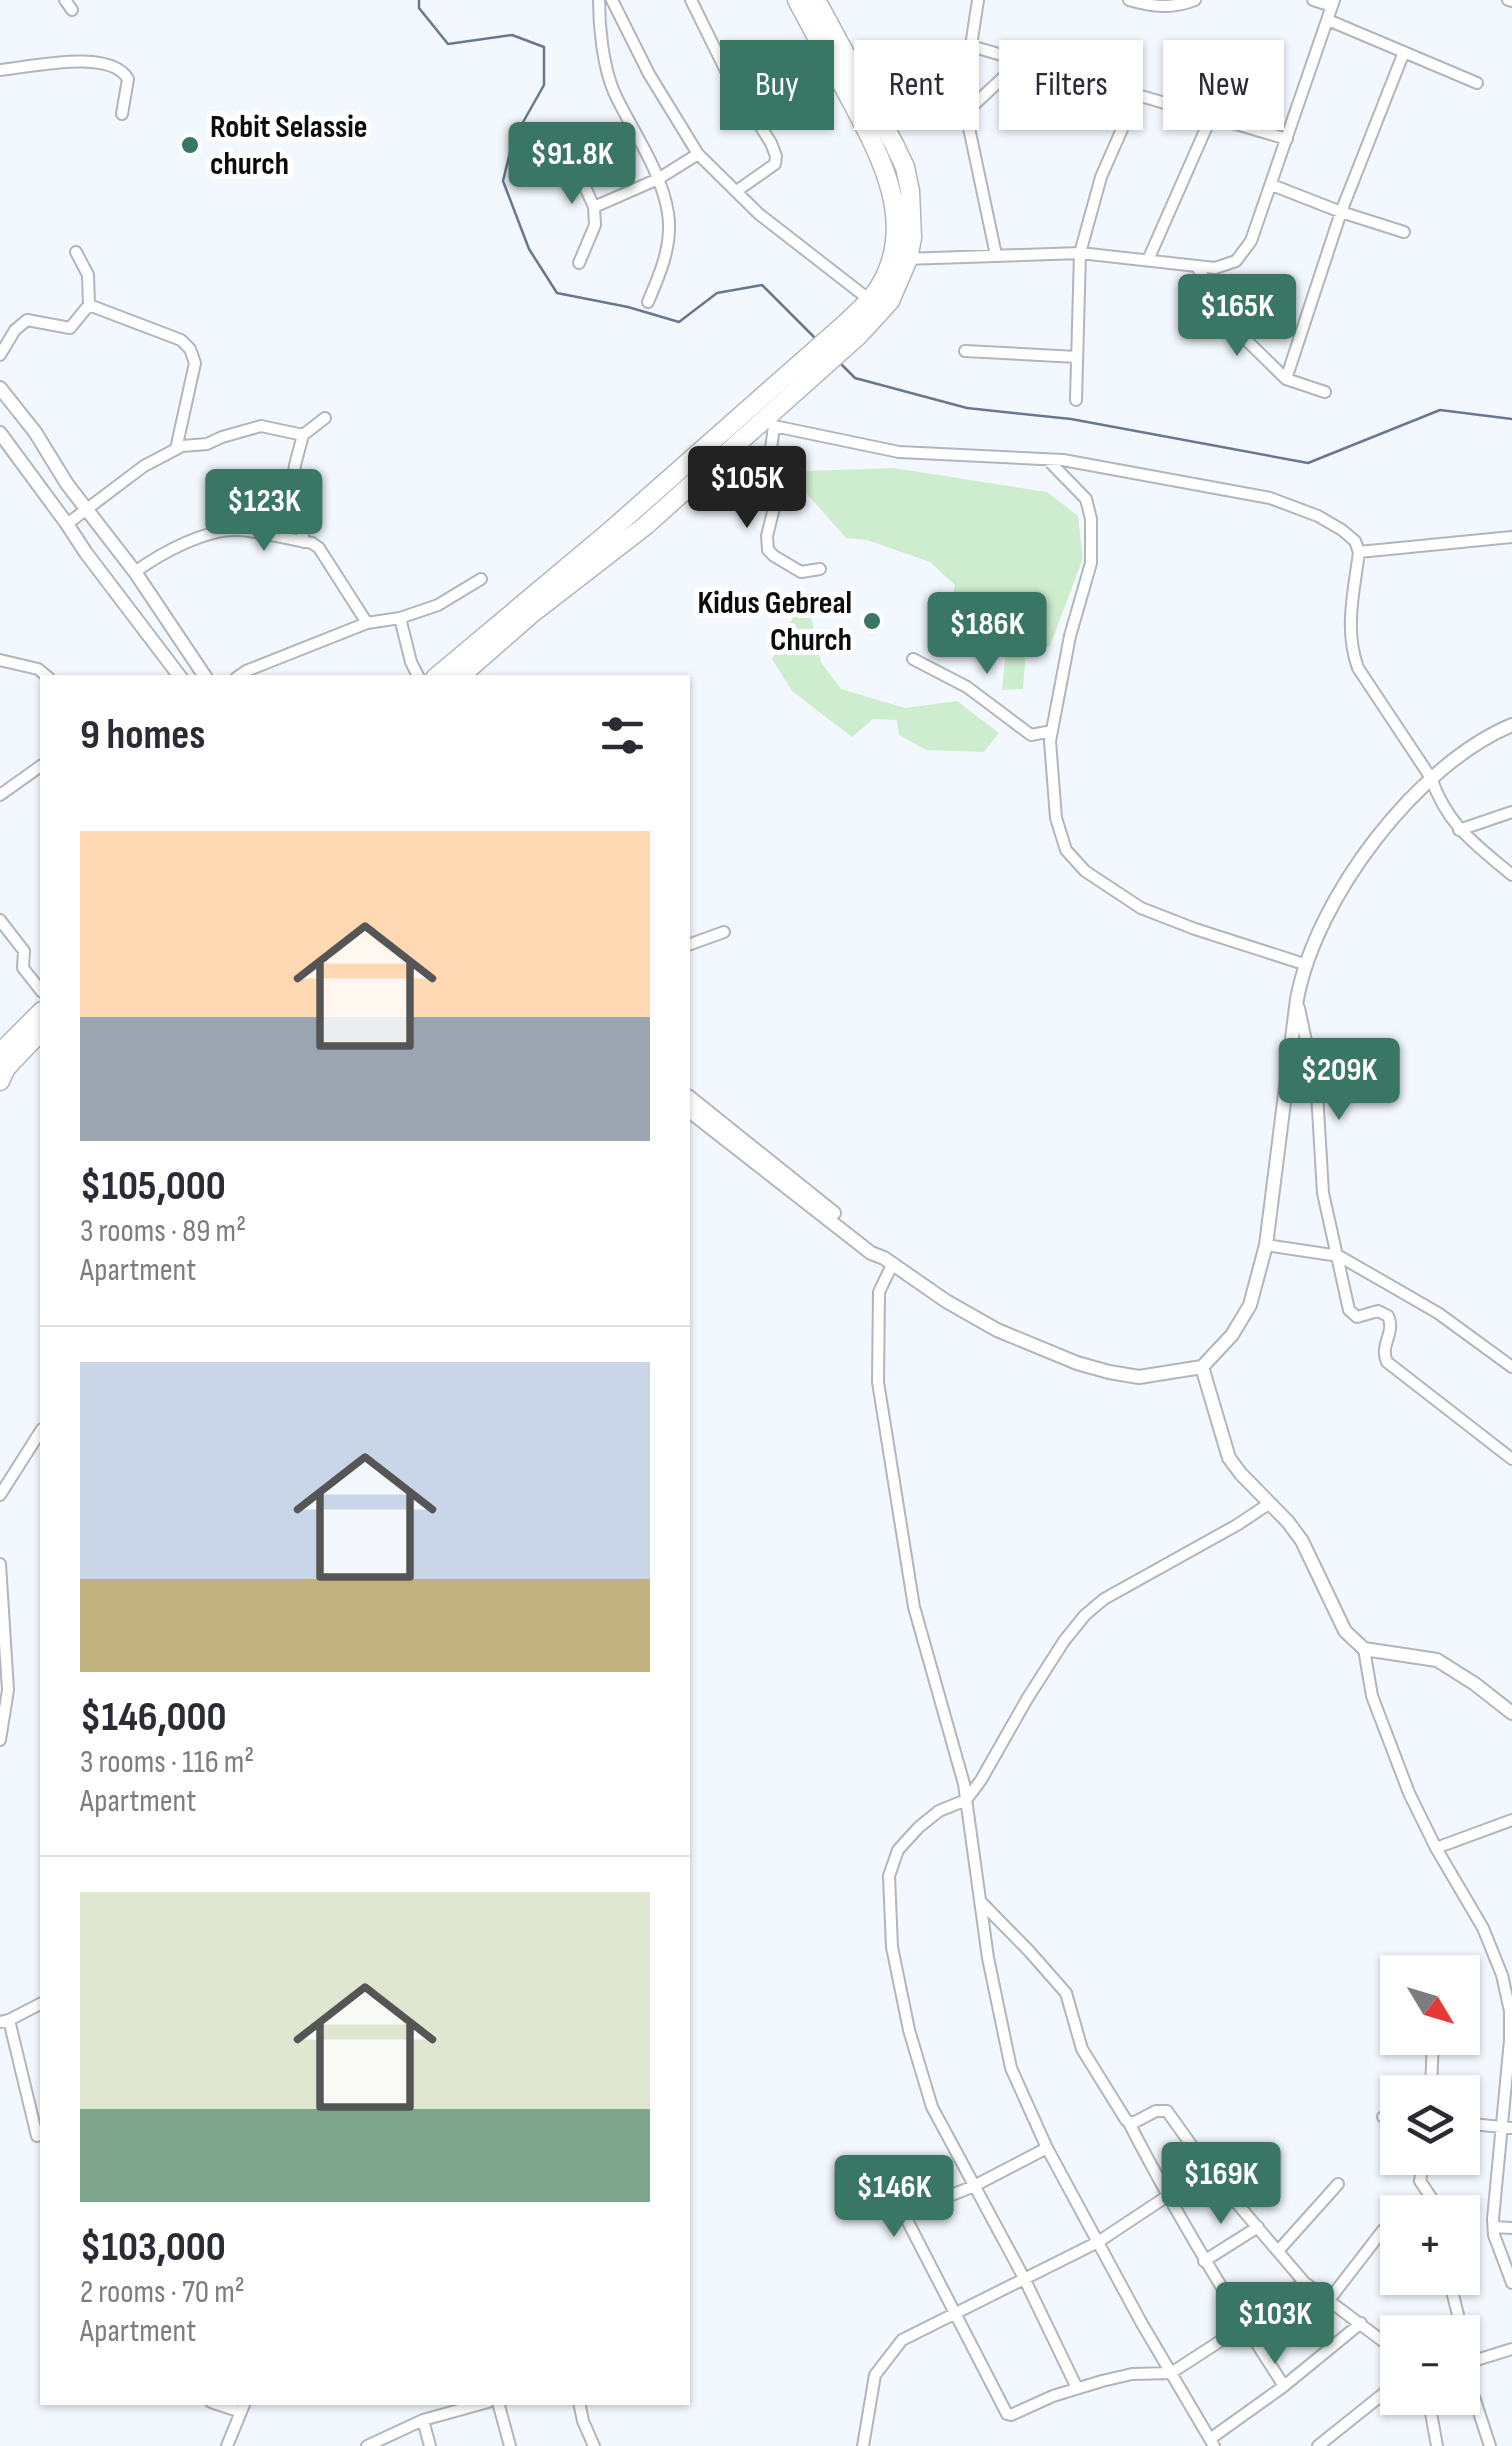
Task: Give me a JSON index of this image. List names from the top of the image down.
{
  "places": ["Robit Selassie church", "Kidus Gebreal Church"],
  "north": "bottom right",
  "page": {
    "chip": [
      "Buy",
      "Rent",
      "Filters",
      "New"
    ],
    "price": [
      "$91.8K",
      "$165K",
      "$105K",
      "$123K",
      "$186K",
      "$209K",
      "$169K",
      "$146K",
      "$103K"
    ],
    "heading": "9 homes",
    "list": [
      {
        "name": "$105,000",
        "note": "3 rooms · 89 m² · Apartment"
      },
      {
        "name": "$146,000",
        "note": "3 rooms · 116 m² · Apartment"
      },
      {
        "name": "$103,000",
        "note": "2 rooms · 70 m² · Apartment"
      }
    ],
    "map_buttons": ["+", "−"]
  }
}
